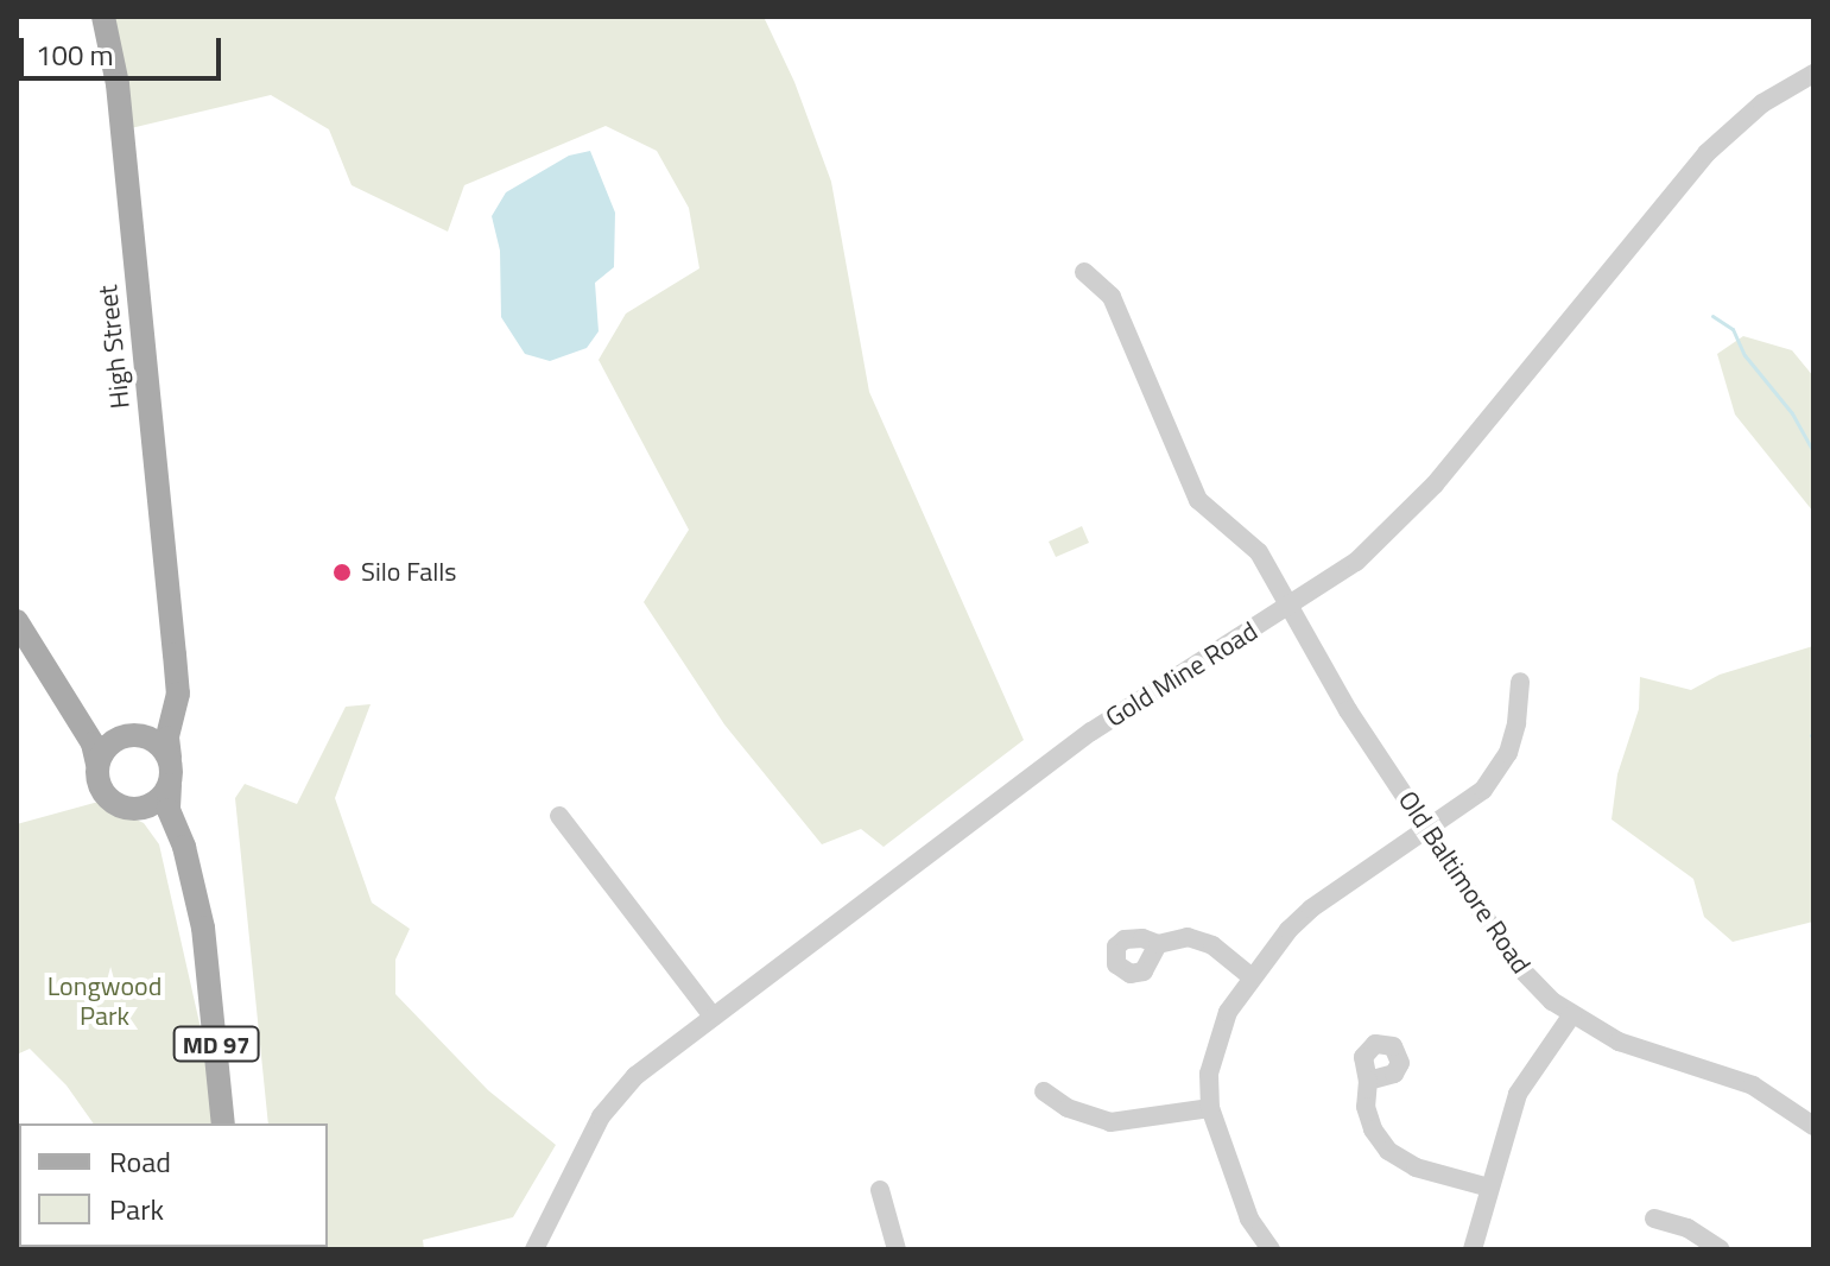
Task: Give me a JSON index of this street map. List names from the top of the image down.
{
  "streets": {
    "main road": ["High Street", "MD 97"],
    "street": ["Gold Mine Road", "Old Baltimore Road"]
  },
  "crossings": [
    ["High Street", "MD 97"],
    ["Gold Mine Road", "Old Baltimore Road"]
  ],
  "parks": ["Longwood Park"],
  "places": ["Silo Falls"],
  "legend": ["Road", "Park"],
  "scale_bar": "100 m"
}
